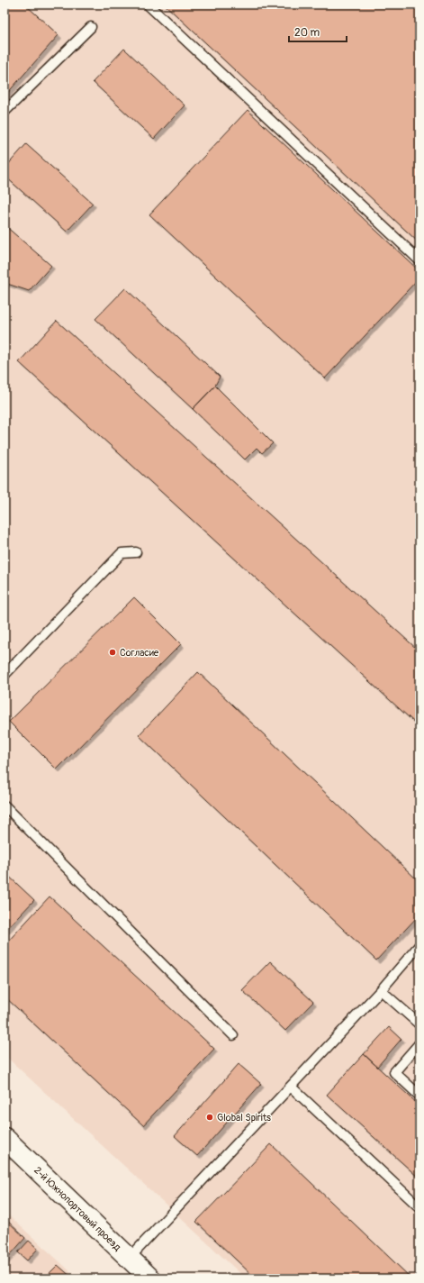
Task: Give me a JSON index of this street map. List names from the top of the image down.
{
  "streets": {
    "main road": ["2-й Южнопортовый проезд"]
  },
  "places": ["Согласие", "Global Spirits"],
  "scale_bar": "20 m"
}
